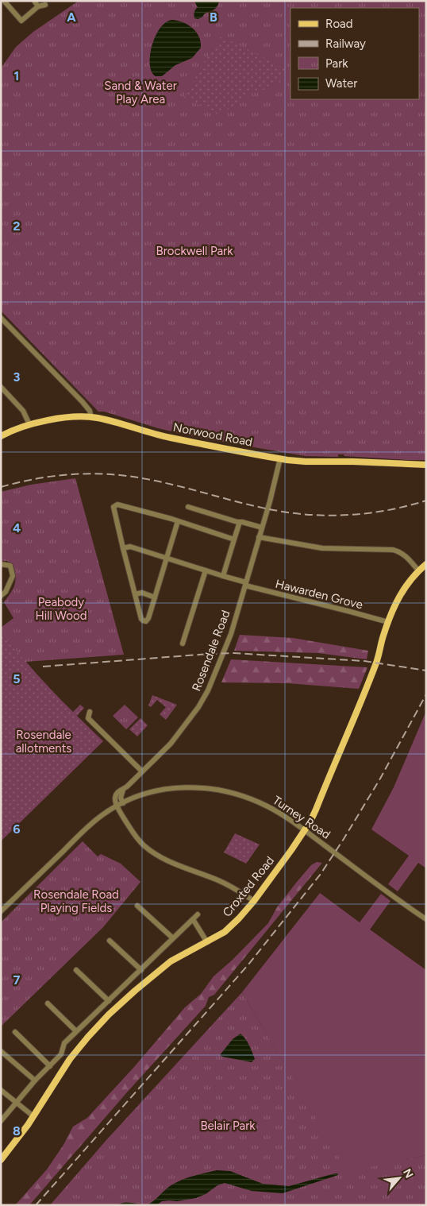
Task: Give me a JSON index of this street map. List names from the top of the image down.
{
  "streets": {
    "main road": ["Norwood Road", "Croxted Road"],
    "street": ["Hawarden Grove", "Rosendale Road", "Turney Road"]
  },
  "crossings": [
    ["Norwood Road", "Rosendale Road"],
    ["Hawarden Grove", "Rosendale Road"],
    ["Hawarden Grove", "Croxted Road"],
    ["Turney Road", "Croxted Road"]
  ],
  "parks": [
    "Sand & Water Play Area",
    "Brockwell Park",
    "Peabody Hill Wood",
    "Rosendale allotments",
    "Rosendale Road Playing Fields",
    "Belair Park"
  ],
  "legend": [
    "Road",
    "Railway",
    "Park",
    "Water"
  ],
  "north": "top right",
  "grid": {
    "columns": ["A", "B"],
    "rows": [
      "1",
      "2",
      "3",
      "4",
      "5",
      "6",
      "7",
      "8"
    ]
  }
}
